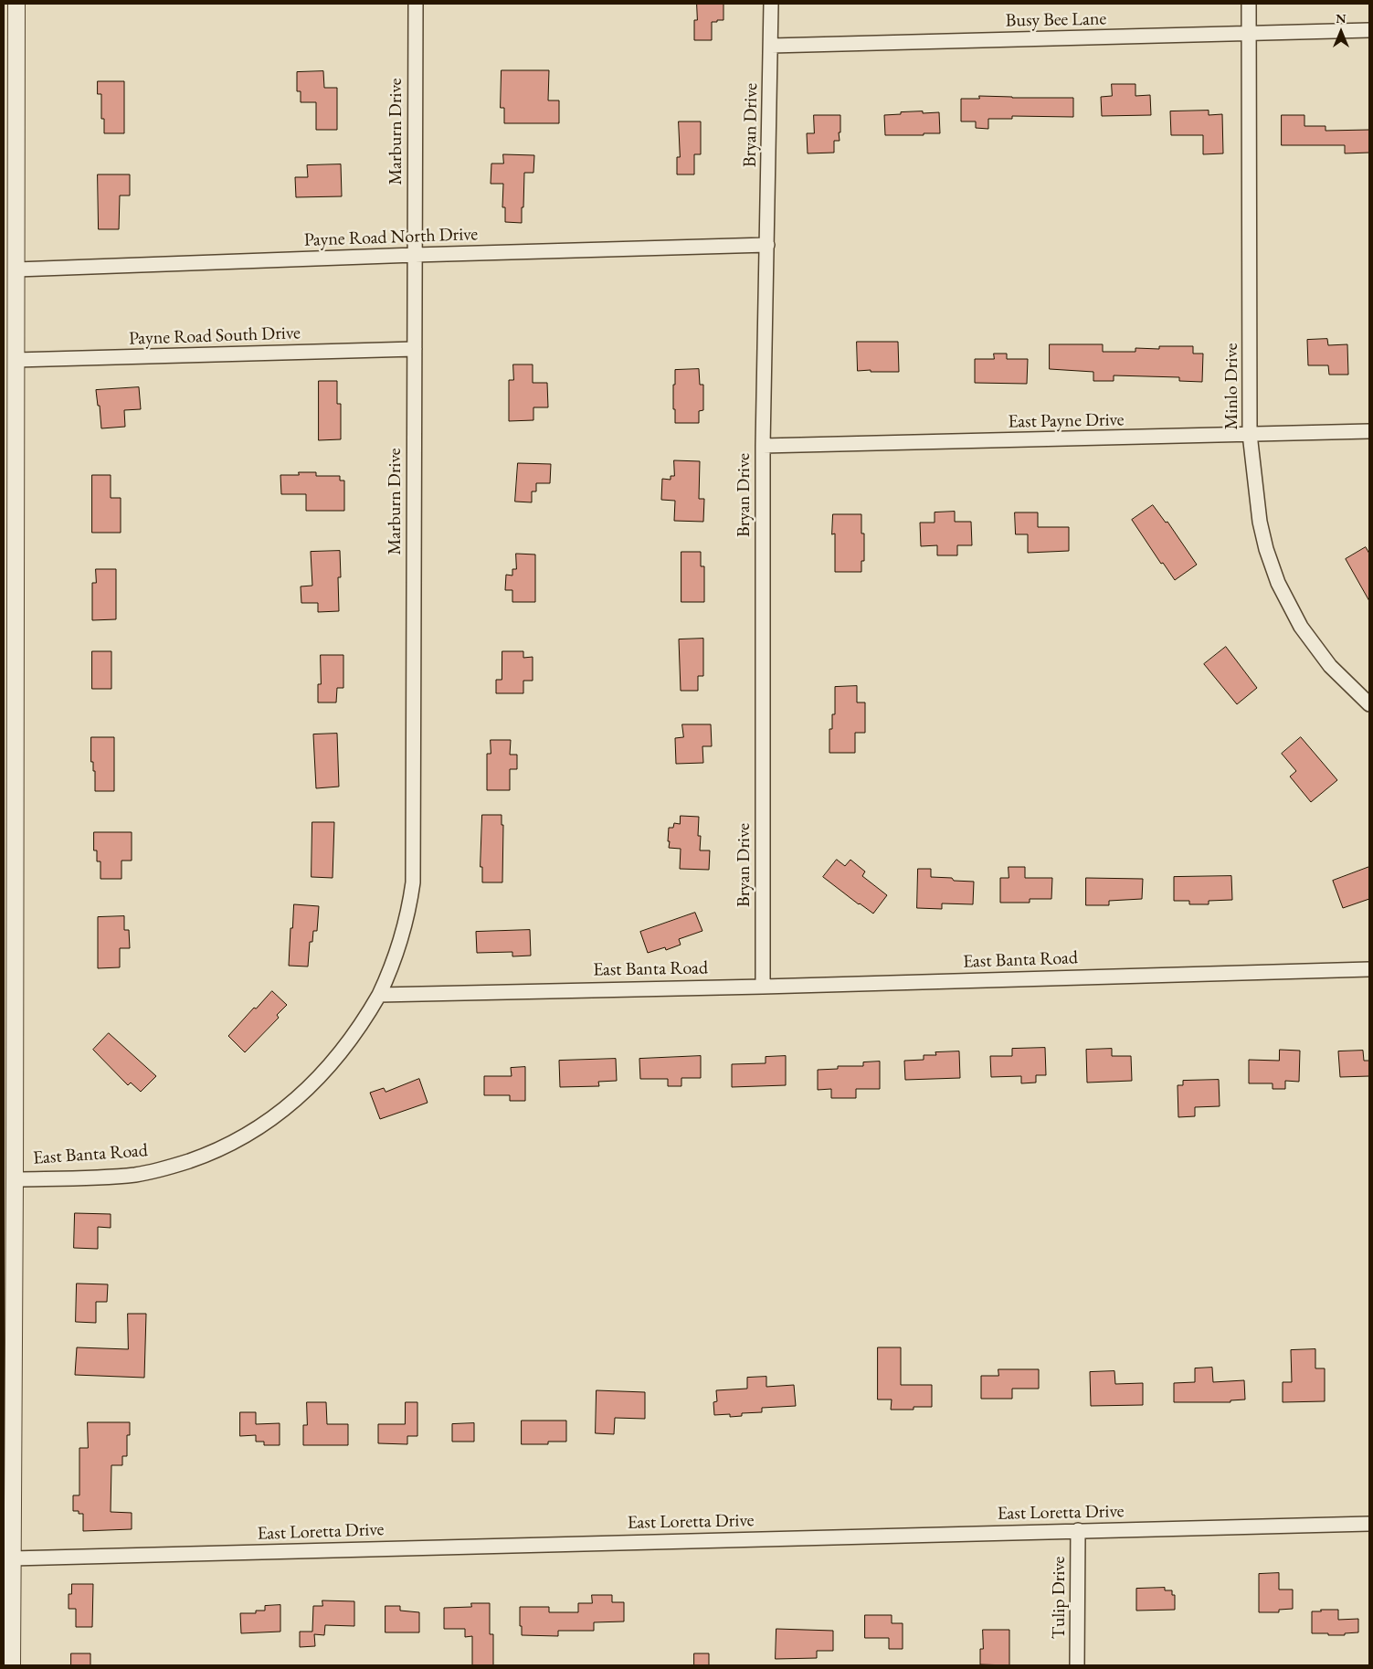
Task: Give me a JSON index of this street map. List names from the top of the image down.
{
  "streets": {
    "street": [
      "Busy Bee Lane",
      "Bryan Drive",
      "Marburn Drive",
      "Payne Road North Drive",
      "Payne Road South Drive",
      "Minlo Drive",
      "East Payne Drive",
      "East Banta Road",
      "East Loretta Drive",
      "Tulip Drive"
    ]
  },
  "crossings": [
    ["Busy Bee Lane", "Bryan Drive"],
    ["Busy Bee Lane", "Minlo Drive"],
    ["Bryan Drive", "Payne Road North Drive"],
    ["Bryan Drive", "East Payne Drive"],
    ["Bryan Drive", "East Banta Road"],
    ["Marburn Drive", "Payne Road North Drive"],
    ["Marburn Drive", "Payne Road South Drive"],
    ["Marburn Drive", "East Banta Road"],
    ["Minlo Drive", "East Payne Drive"],
    ["East Loretta Drive", "Tulip Drive"]
  ],
  "north": "top"
}
